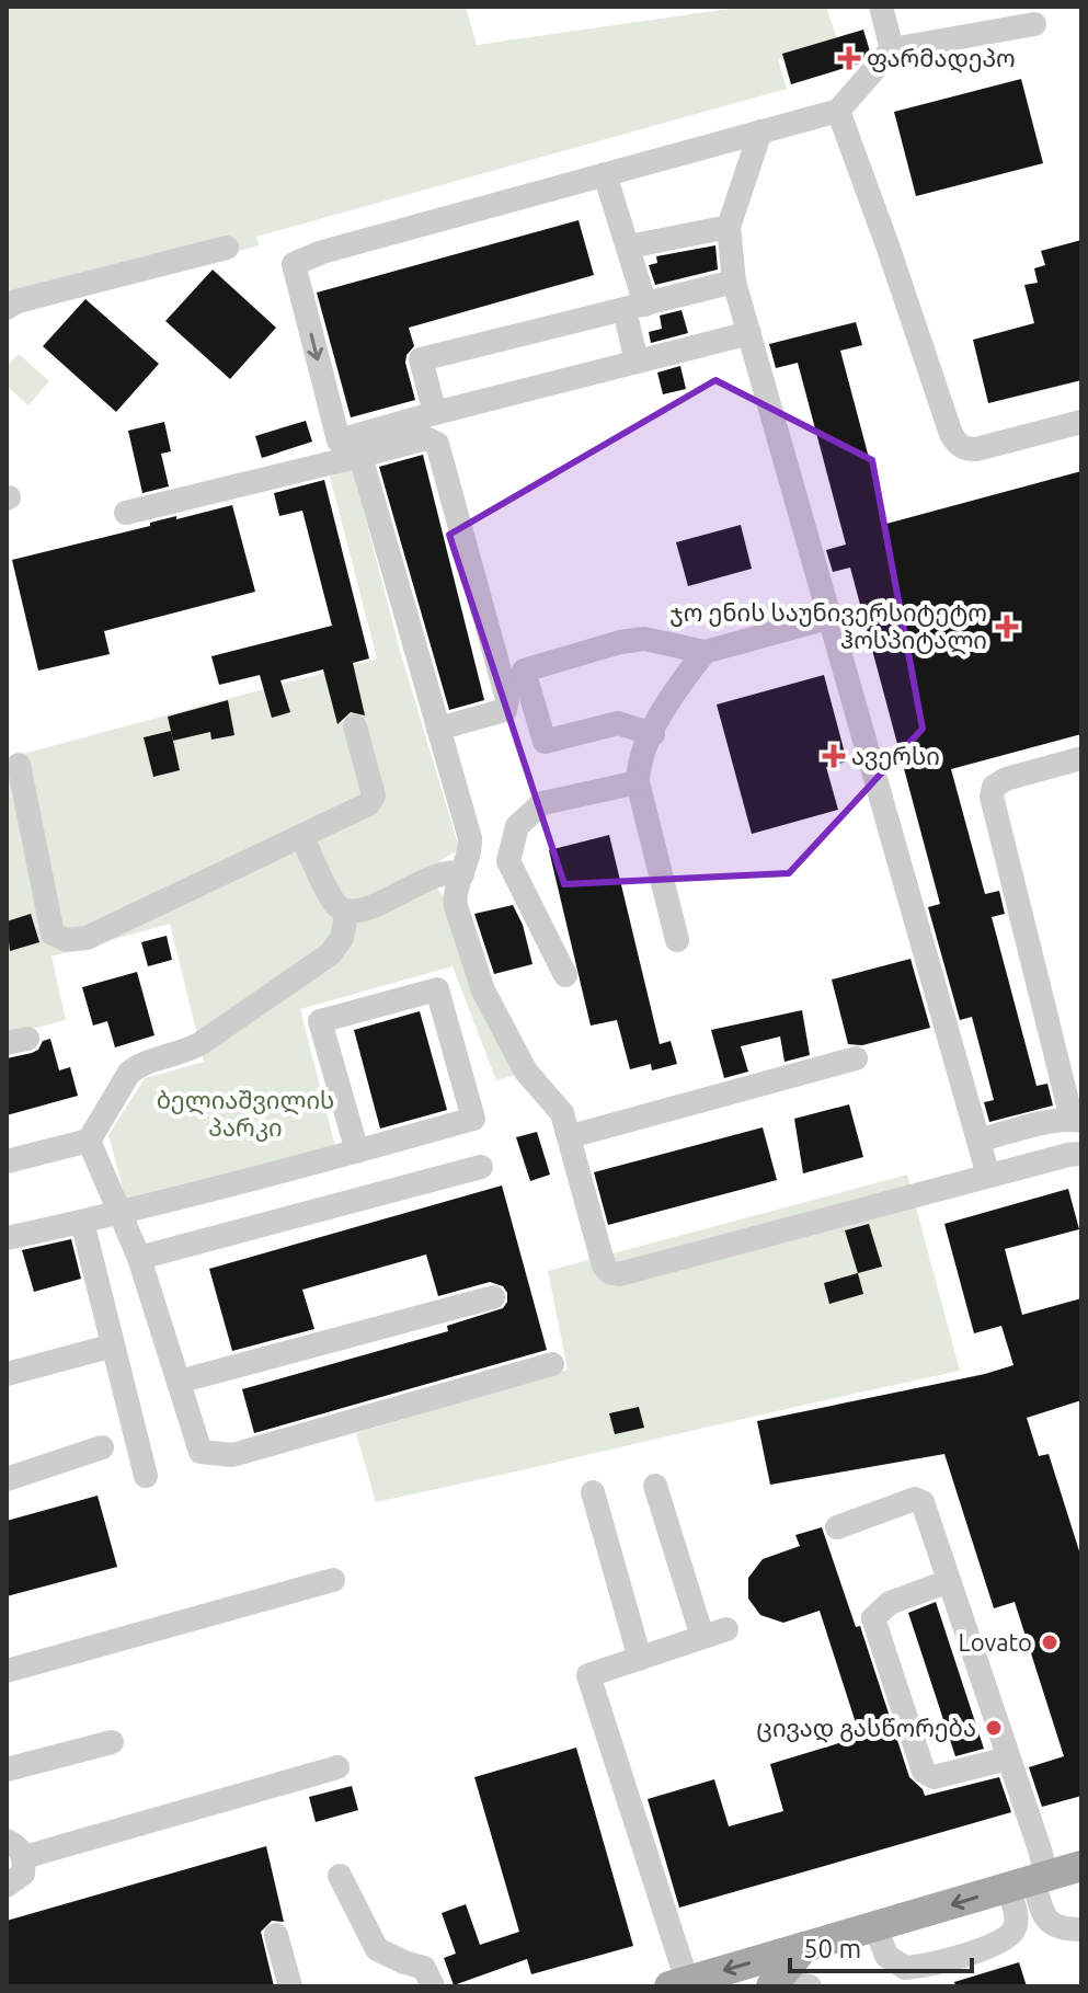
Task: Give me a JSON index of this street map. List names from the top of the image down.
{
  "parks": ["ბელიაშვილის პარკი"],
  "places": {
    "health": ["ფარმადეპო", "ჯო ენის საუნივერსიტეტო ჰოსპიტალი", "ავერსი"],
    "other": ["Lovato", "ცივად გასწორება"]
  },
  "scale_bar": "50 m"
}
